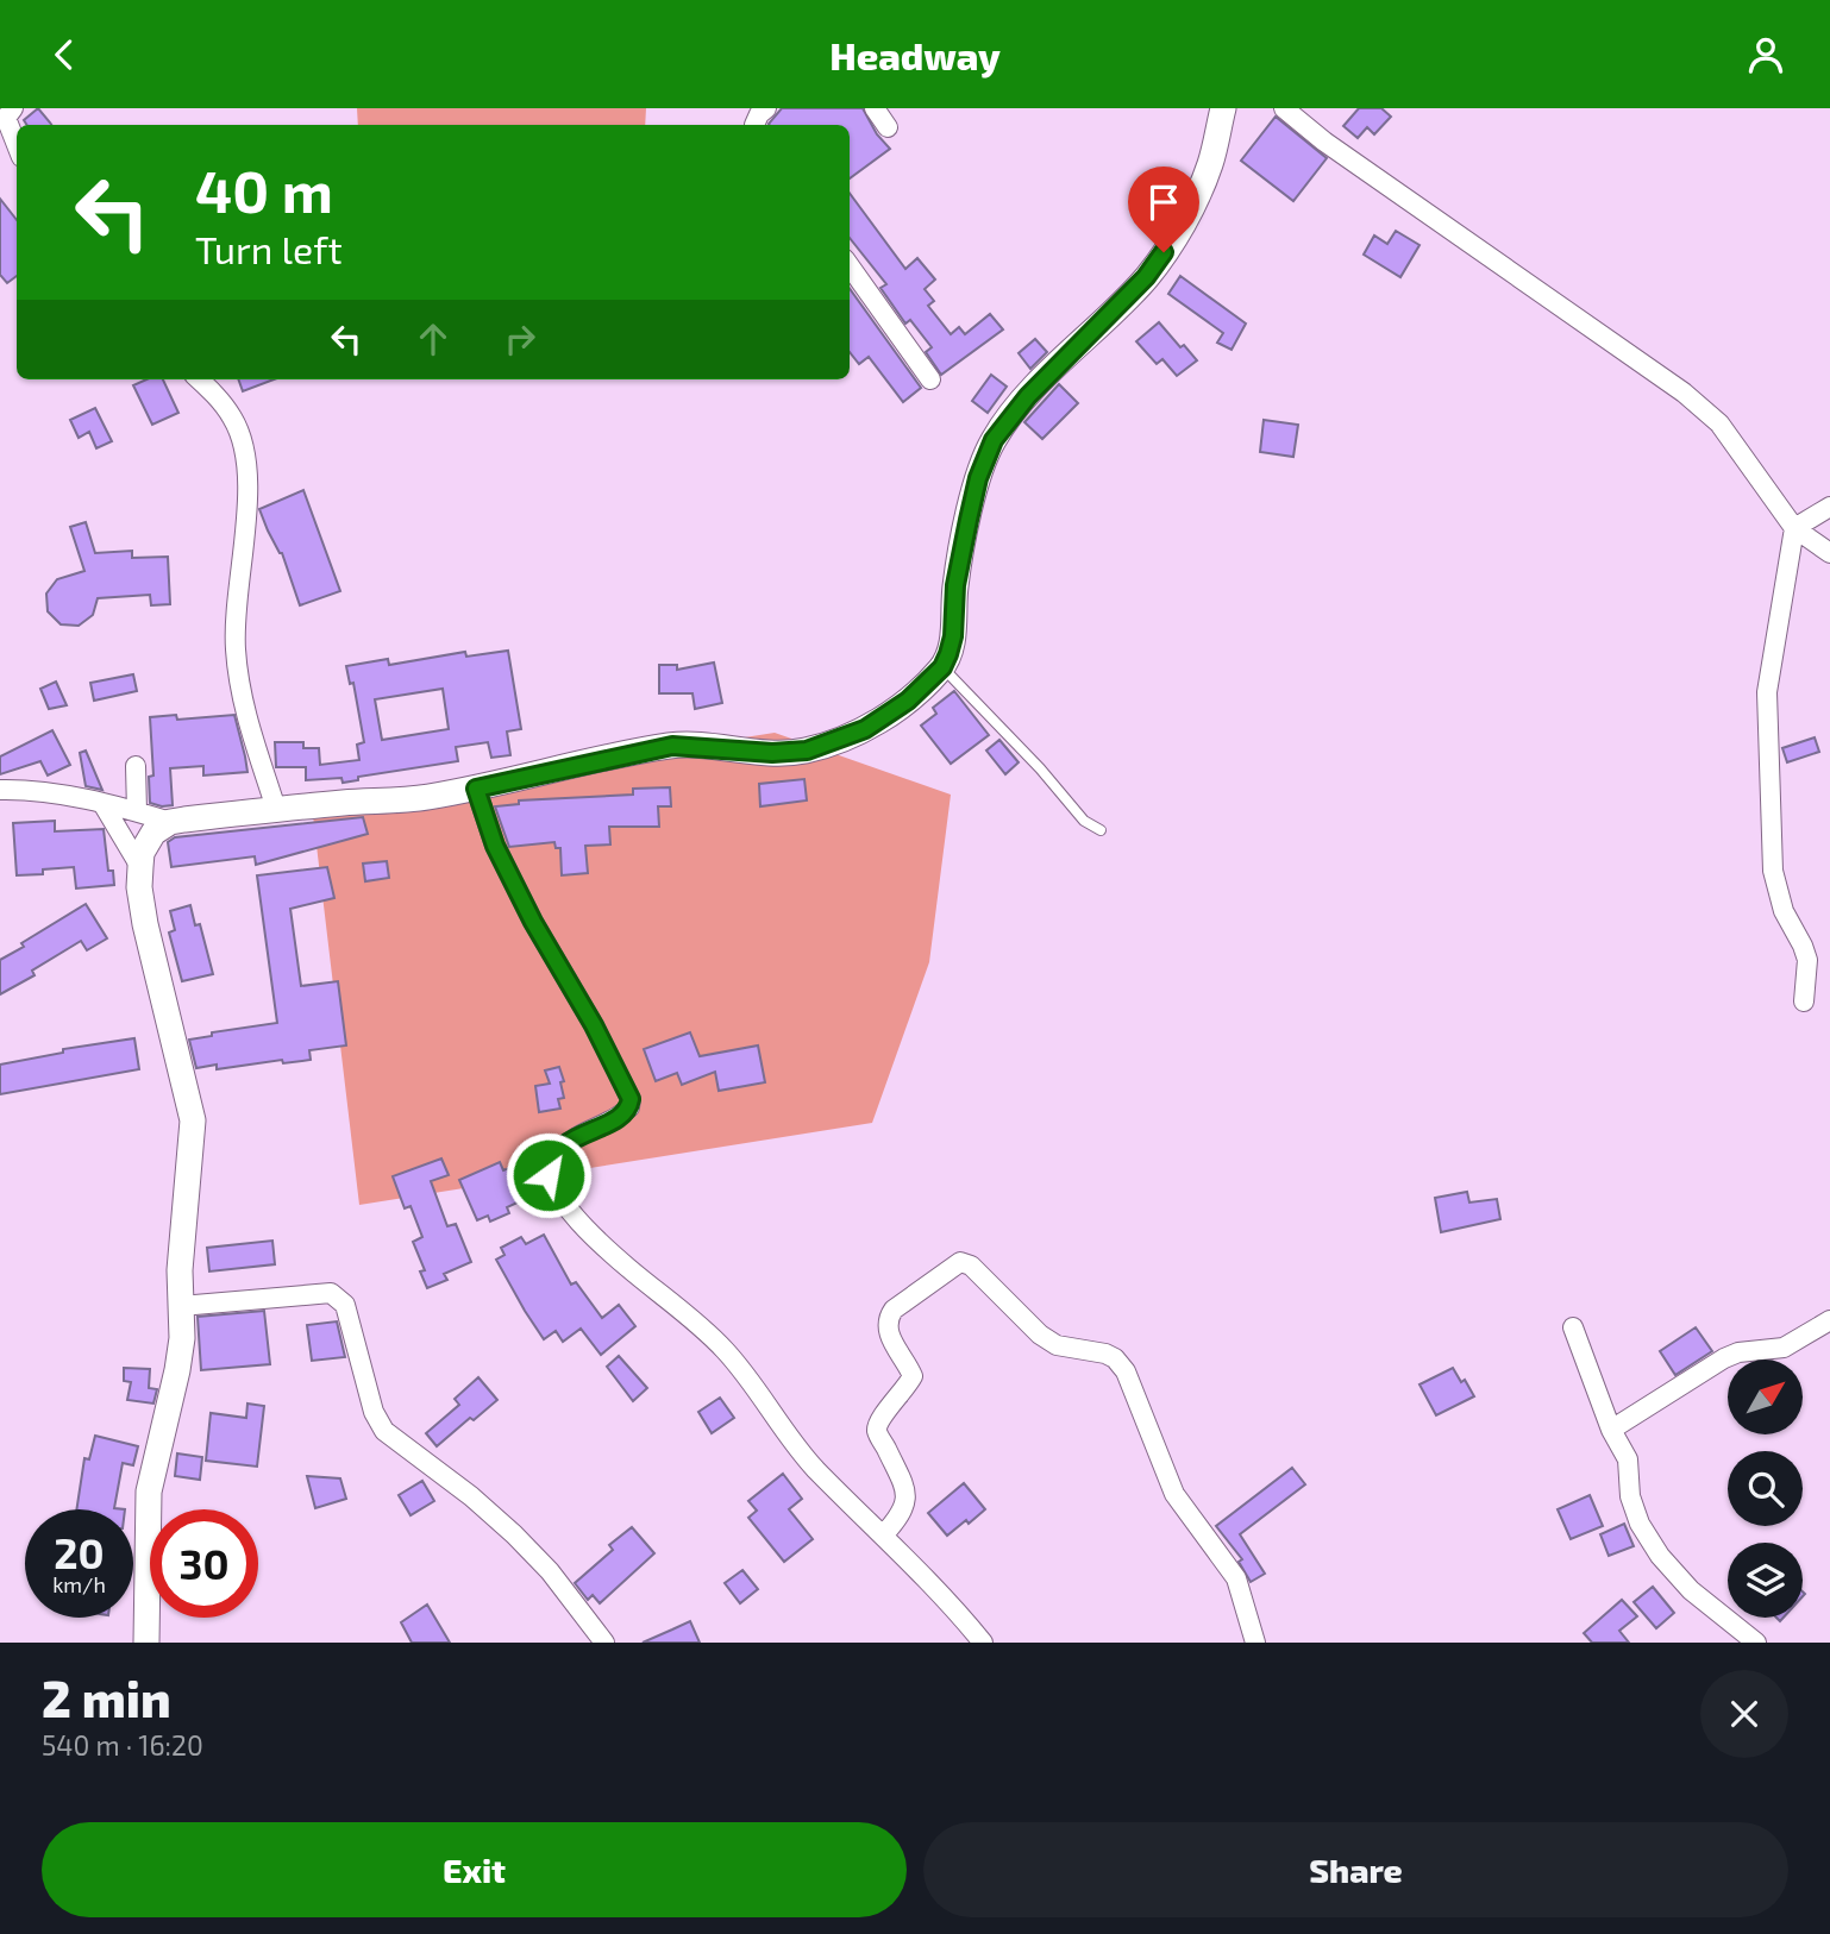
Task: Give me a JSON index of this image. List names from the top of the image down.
{
  "north": "top right",
  "page": {
    "header": "Headway",
    "turn": ["40 m", "Turn left"],
    "speed": "20 km/h",
    "limit": "30",
    "heading": ["2 min", "540 m · 16:20"],
    "buttons": ["Exit", "Share"]
  }
}
